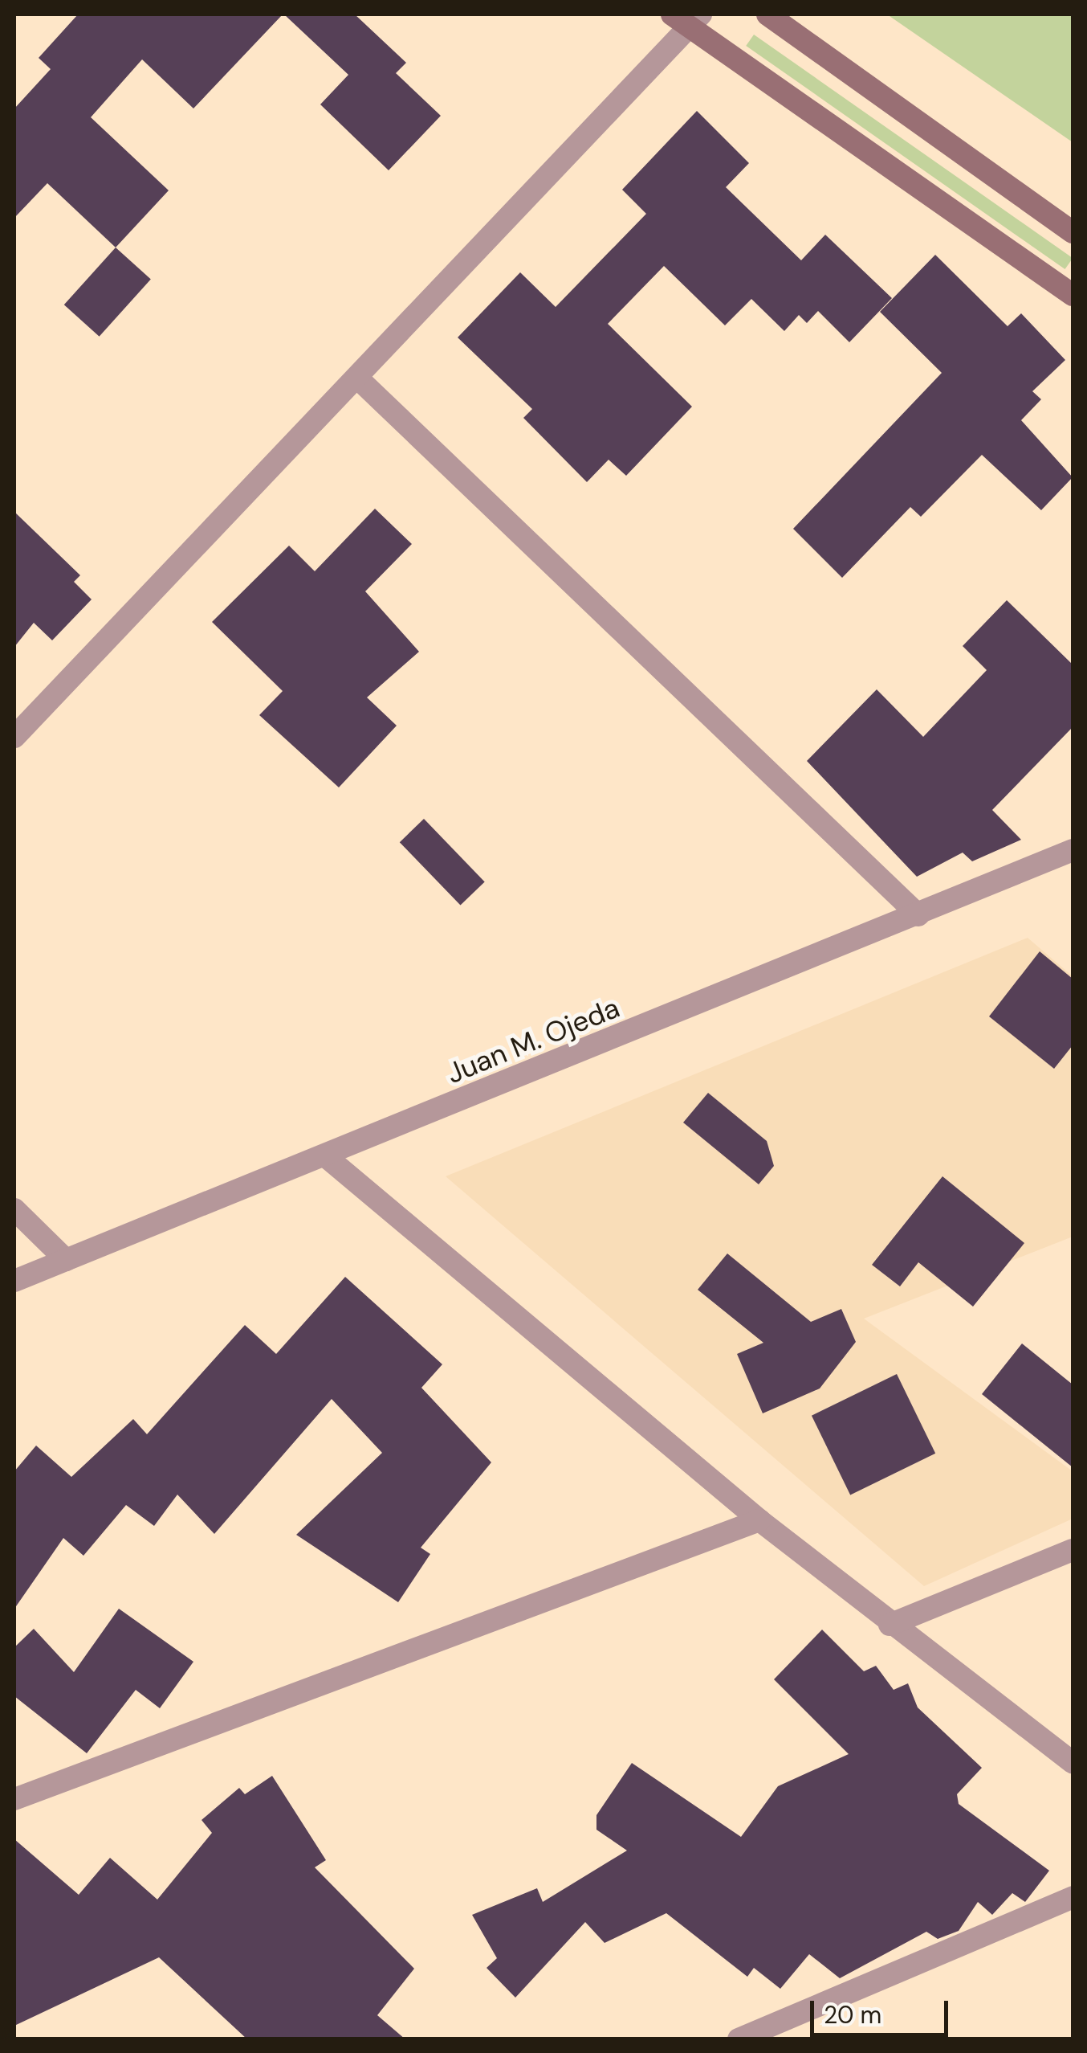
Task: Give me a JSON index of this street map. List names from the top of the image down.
{
  "streets": {
    "street": ["Juan M. Ojeda"]
  },
  "scale_bar": "20 m"
}
